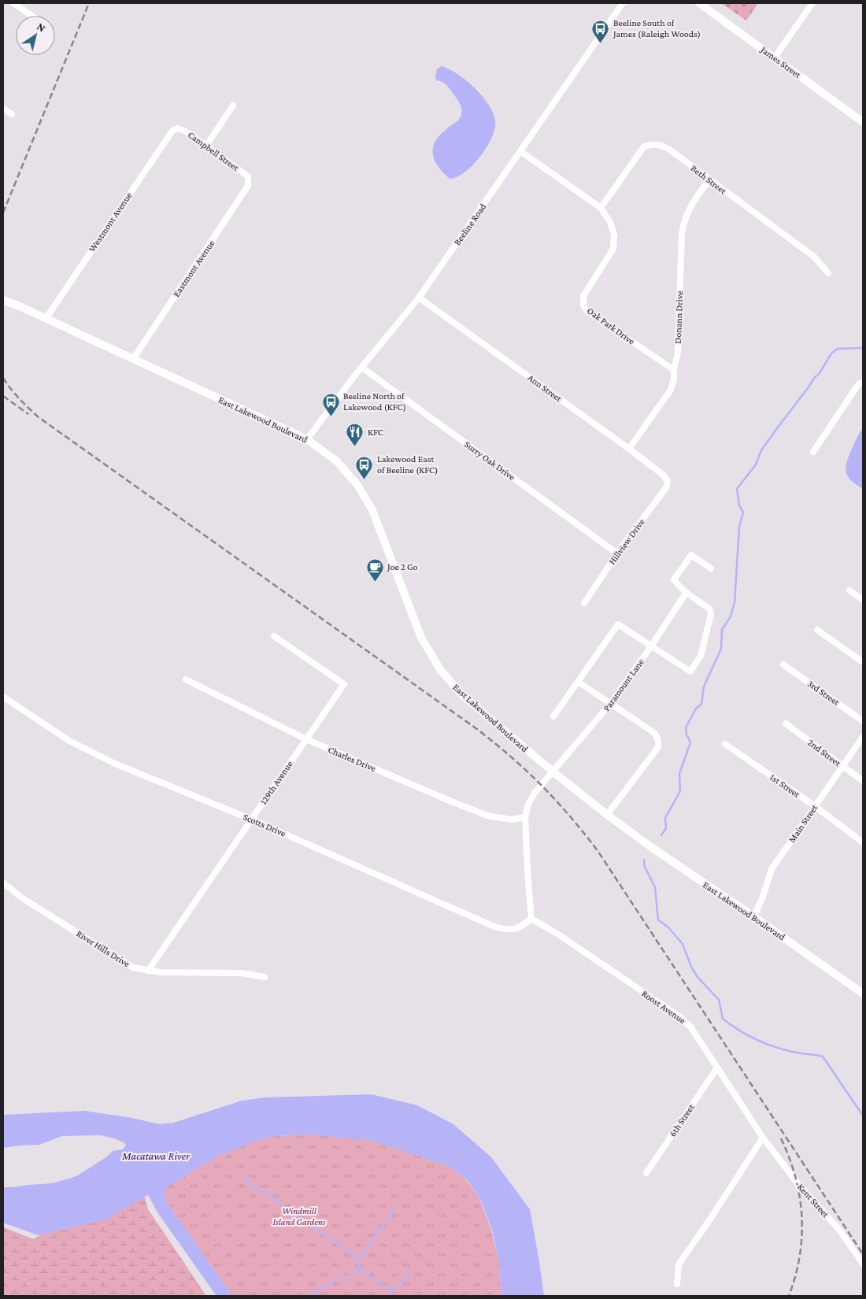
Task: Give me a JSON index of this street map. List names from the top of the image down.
{
  "streets": {
    "main road": ["James Street", "East Lakewood Boulevard"],
    "street": [
      "Campbell Street",
      "Beth Street",
      "Westmont Avenue",
      "Beeline Road",
      "Eastmont Avenue",
      "Donann Drive",
      "Oak Park Drive",
      "Ann Street",
      "Surry Oak Drive",
      "Hillview Drive",
      "Paramount Lane",
      "3rd Street",
      "2nd Street",
      "Charles Drive",
      "129th Avenue",
      "1st Street",
      "Main Street",
      "Scotts Drive",
      "River Hills Drive",
      "Roost Avenue",
      "6th Street",
      "Kent Street"
    ]
  },
  "crossings": [
    ["Campbell Street", "Westmont Avenue"],
    ["Campbell Street", "Eastmont Avenue"],
    ["Beth Street", "Donann Drive"],
    ["Beth Street", "Oak Park Drive"],
    ["Westmont Avenue", "East Lakewood Boulevard"],
    ["Beeline Road", "Oak Park Drive"],
    ["Beeline Road", "Ann Street"],
    ["Beeline Road", "East Lakewood Boulevard"],
    ["Beeline Road", "Surry Oak Drive"],
    ["Eastmont Avenue", "East Lakewood Boulevard"],
    ["Donann Drive", "Oak Park Drive"],
    ["Donann Drive", "Ann Street"],
    ["Ann Street", "Hillview Drive"],
    ["East Lakewood Boulevard", "Paramount Lane"],
    ["East Lakewood Boulevard", "Main Street"],
    ["Surry Oak Drive", "Hillview Drive"],
    ["2nd Street", "Main Street"],
    ["Charles Drive", "129th Avenue"],
    ["129th Avenue", "Scotts Drive"],
    ["129th Avenue", "River Hills Drive"],
    ["1st Street", "Main Street"],
    ["Scotts Drive", "Roost Avenue"],
    ["Roost Avenue", "6th Street"],
    ["Roost Avenue", "Kent Street"]
  ],
  "water": ["Macatawa River"],
  "parks": ["Windmill Island Gardens"],
  "places": {
    "bus stop": ["Beeline South of James (Raleigh Woods)", "Beeline North of Lakewood (KFC)", "Lakewood East of Beeline (KFC)"],
    "restaurant": ["KFC"],
    "cafe": ["Joe 2 Go"]
  },
  "north": "top right"
}
